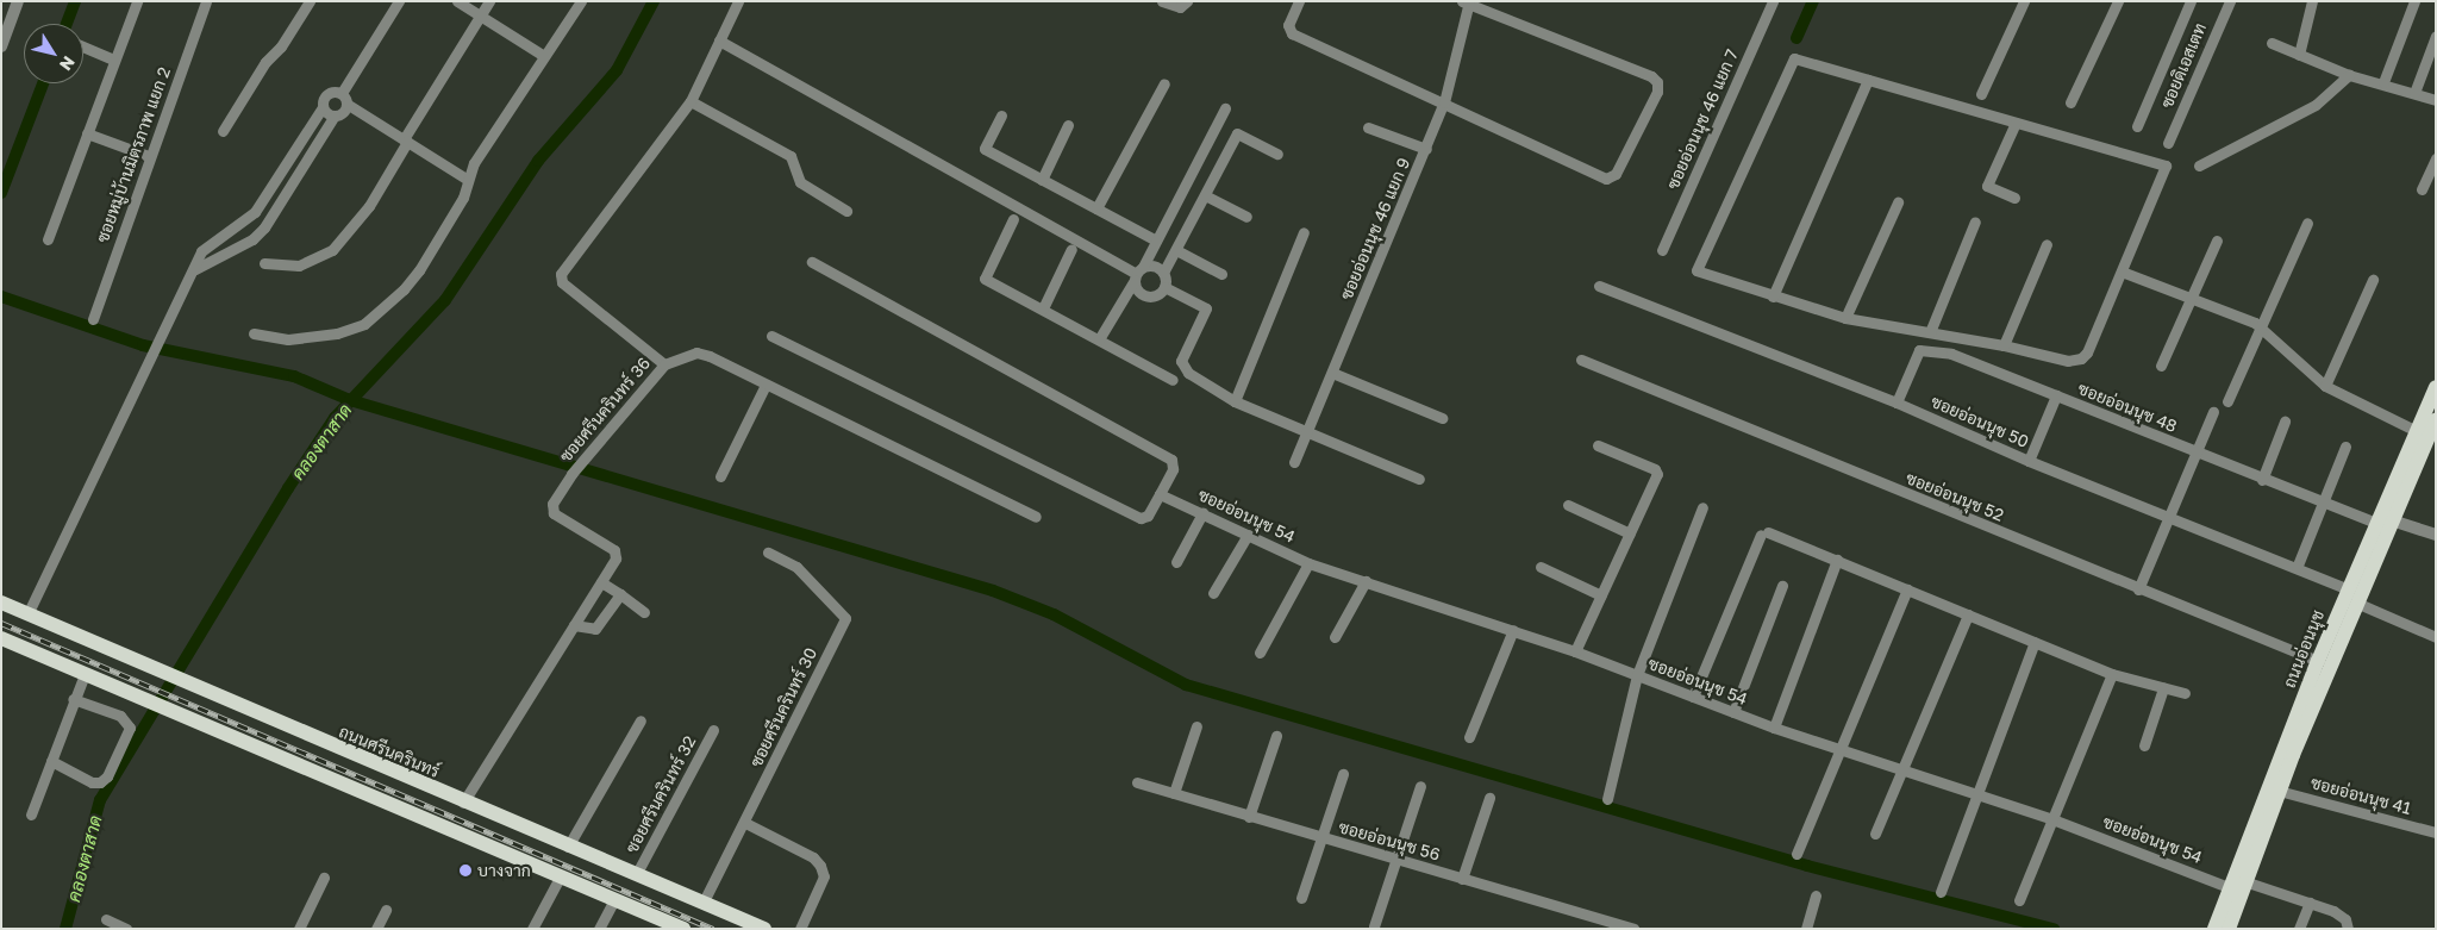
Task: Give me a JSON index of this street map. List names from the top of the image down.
{
  "streets": {
    "main road": ["ถนนอ่อนนุช", "ถนนศรีนครินทร์"],
    "street": [
      "ซอยดิเอสเตท",
      "ซอยอ่อนนุช 46 แยก 7",
      "ซอยหมู่บ้านมิตรภาพ แยก 2",
      "ซอยอ่อนนุช 46 แยก 9",
      "ซอยอ่อนนุช 48",
      "ซอยศรีนครินทร์ 36",
      "ซอยอ่อนนุช 50",
      "ซอยอ่อนนุช 52",
      "ซอยอ่อนนุช 54",
      "ซอยศรีนครินทร์ 30",
      "ซอยศรีนครินทร์ 32",
      "ซอยอ่อนนุช 41",
      "ซอยอ่อนนุช 56"
    ]
  },
  "crossings": [
    ["ซอยอ่อนนุช 48", "ซอยอ่อนนุช 50"],
    ["ซอยอ่อนนุช 48", "ถนนอ่อนนุช"],
    ["ซอยศรีนครินทร์ 36", "ถนนศรีนครินทร์"],
    ["ซอยอ่อนนุช 50", "ถนนอ่อนนุช"],
    ["ซอยอ่อนนุช 52", "ถนนอ่อนนุช"],
    ["ซอยอ่อนนุช 54", "ถนนอ่อนนุช"],
    ["ถนนอ่อนนุช", "ซอยอ่อนนุช 41"],
    ["ซอยศรีนครินทร์ 30", "ถนนศรีนครินทร์"],
    ["ถนนศรีนครินทร์", "ซอยศรีนครินทร์ 32"]
  ],
  "water": ["คลองตาสาด"],
  "places": ["บางจาก"],
  "north": "bottom right"
}
